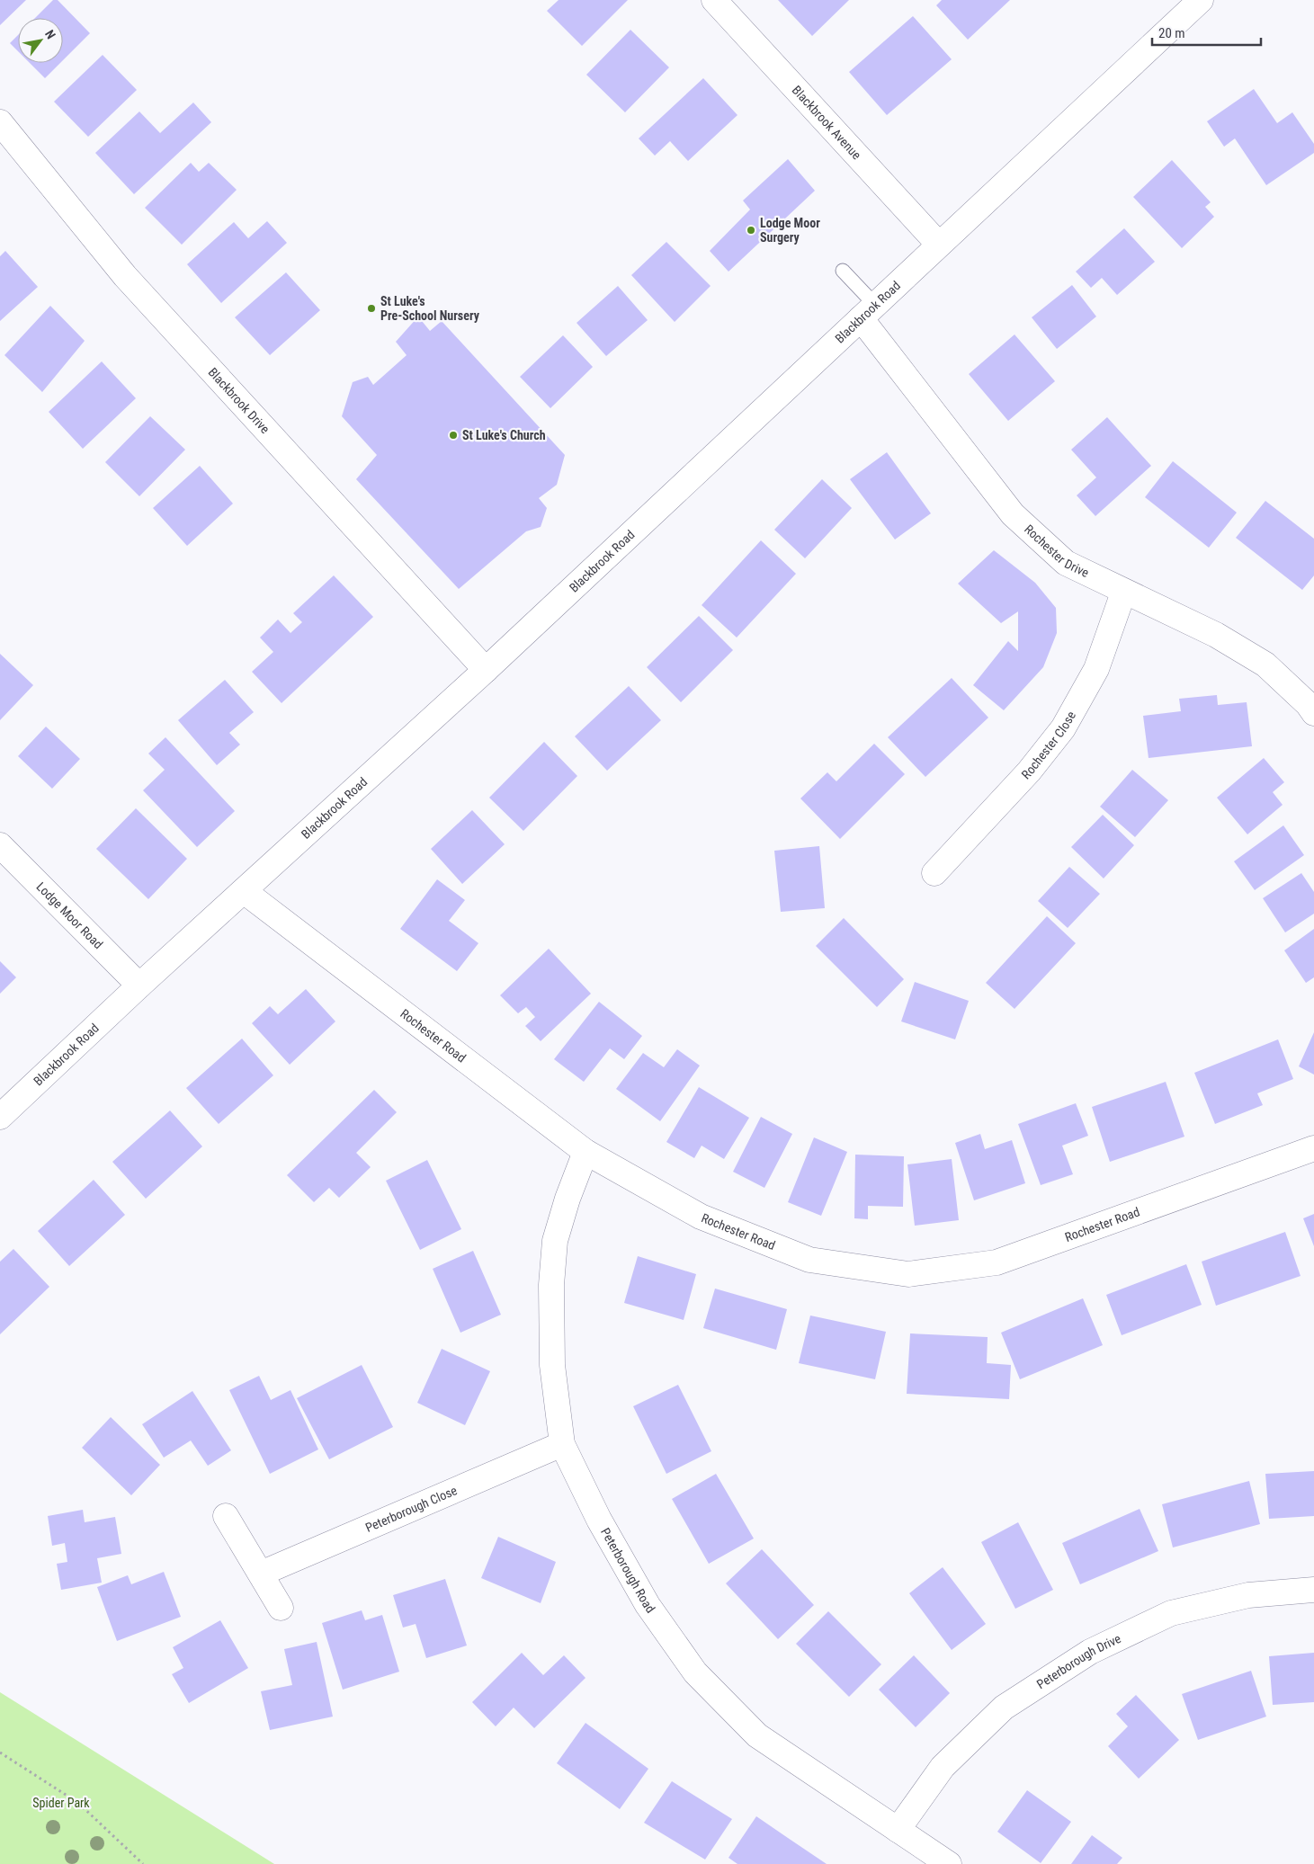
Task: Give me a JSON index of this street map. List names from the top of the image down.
{
  "streets": {
    "street": [
      "Blackbrook Avenue",
      "Blackbrook Road",
      "Blackbrook Drive",
      "Rochester Drive",
      "Rochester Close",
      "Lodge Moor Road",
      "Rochester Road",
      "Peterborough Close",
      "Peterborough Road",
      "Peterborough Drive"
    ]
  },
  "crossings": [
    ["Blackbrook Avenue", "Blackbrook Road"],
    ["Blackbrook Road", "Blackbrook Drive"],
    ["Blackbrook Road", "Rochester Drive"],
    ["Blackbrook Road", "Lodge Moor Road"],
    ["Blackbrook Road", "Rochester Road"],
    ["Rochester Drive", "Rochester Close"],
    ["Rochester Road", "Peterborough Road"],
    ["Peterborough Close", "Peterborough Road"],
    ["Peterborough Road", "Peterborough Drive"]
  ],
  "parks": ["Spider Park"],
  "places": ["Lodge Moor Surgery", "St Luke's Pre-School Nursery", "St Luke's Church"],
  "scale_bar": "20 m",
  "north": "top right"
}
